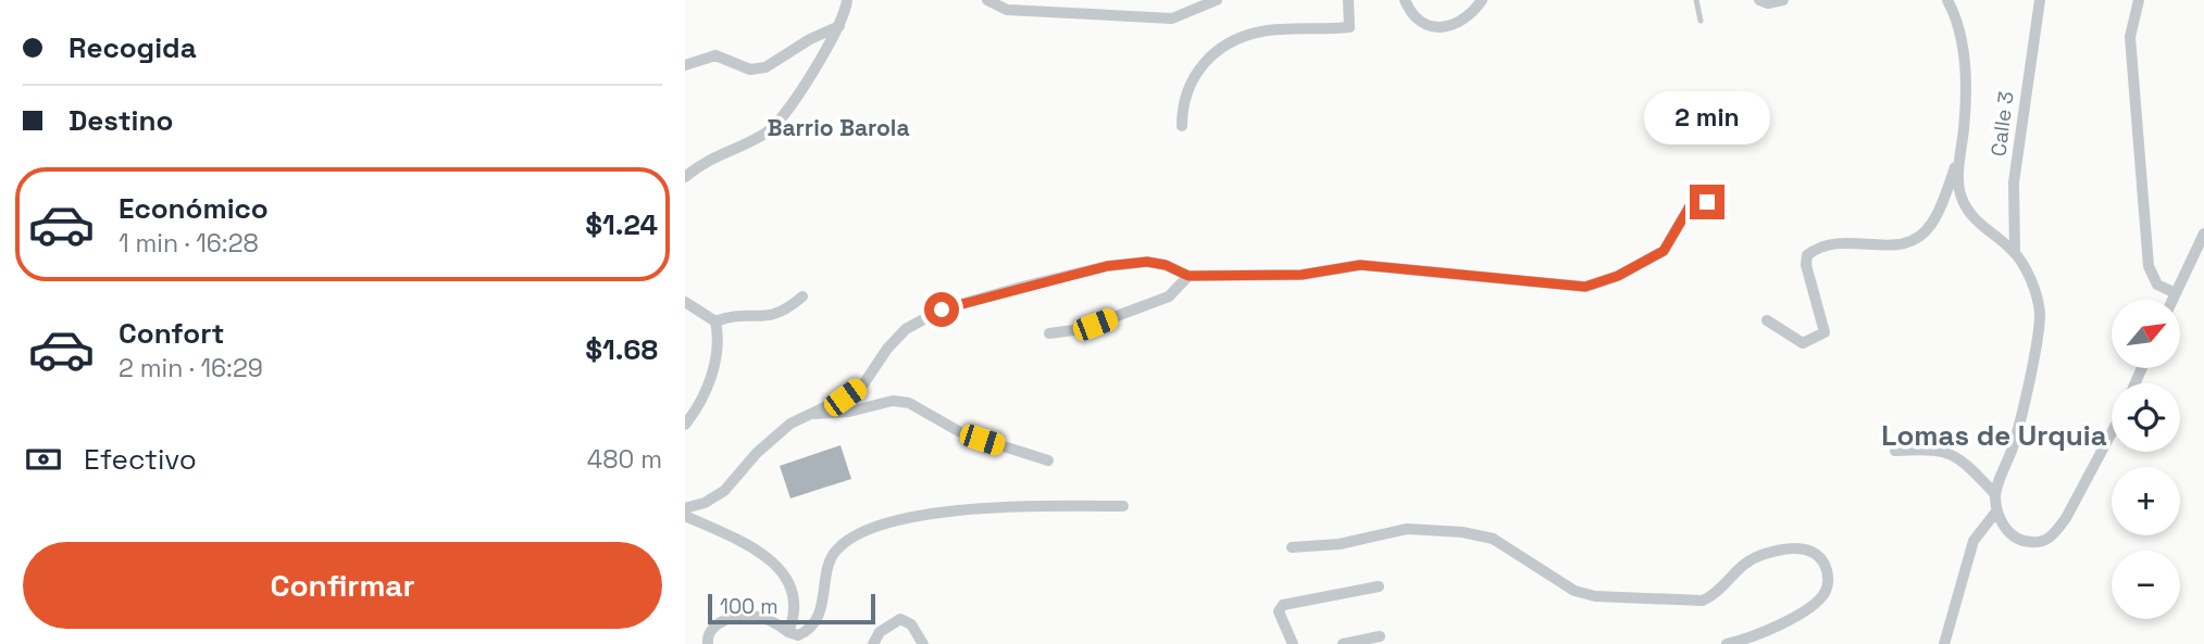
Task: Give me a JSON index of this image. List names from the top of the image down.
{
  "streets": {
    "street": ["Calle 3"]
  },
  "districts": ["Barrio Barola", "Lomas de Urquia"],
  "scale_bar": "100 m",
  "north": "top right",
  "page": {
    "banner": ["Recogida", "Destino"],
    "bubble": "2 min",
    "list": [
      {
        "name": "Económico",
        "note": "1 min · 16:28",
        "value": "$1.24"
      },
      {
        "name": "Confort",
        "note": "2 min · 16:29",
        "value": "$1.68"
      }
    ],
    "map_buttons": ["+", "−"],
    "pay": ["Efectivo", "480 m"],
    "buttons": "Confirmar",
    "scale": "100 m"
  }
}
